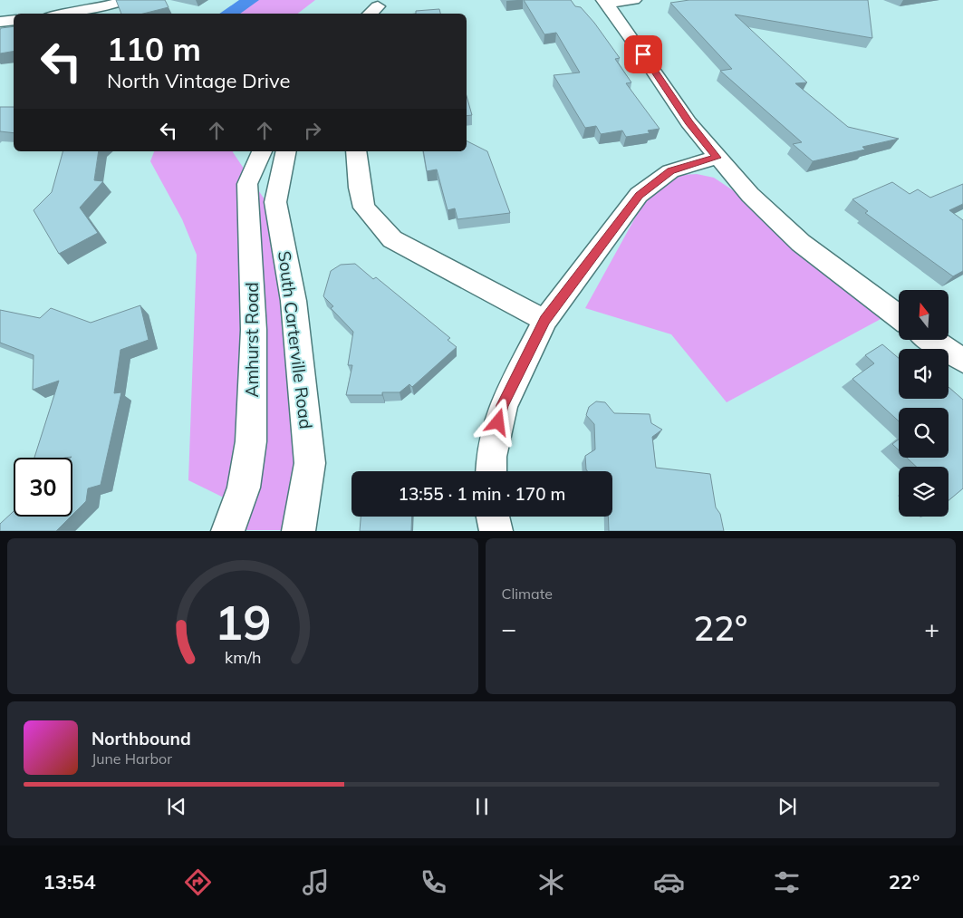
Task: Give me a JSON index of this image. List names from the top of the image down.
{
  "streets": {
    "street": ["Amhurst Road", "South Carterville Road"]
  },
  "north": "top",
  "page": {
    "turn": ["110 m", "North Vintage Drive"],
    "limit": "30",
    "trip": "13:55 · 1 min · 170 m",
    "tile": "Climate",
    "heat": ["−", "22°", "+"],
    "song": ["Northbound", "June Harbor"],
    "tabs": ["13:54", "22°"],
    "gauge": ["19", "km/h"]
  }
}
